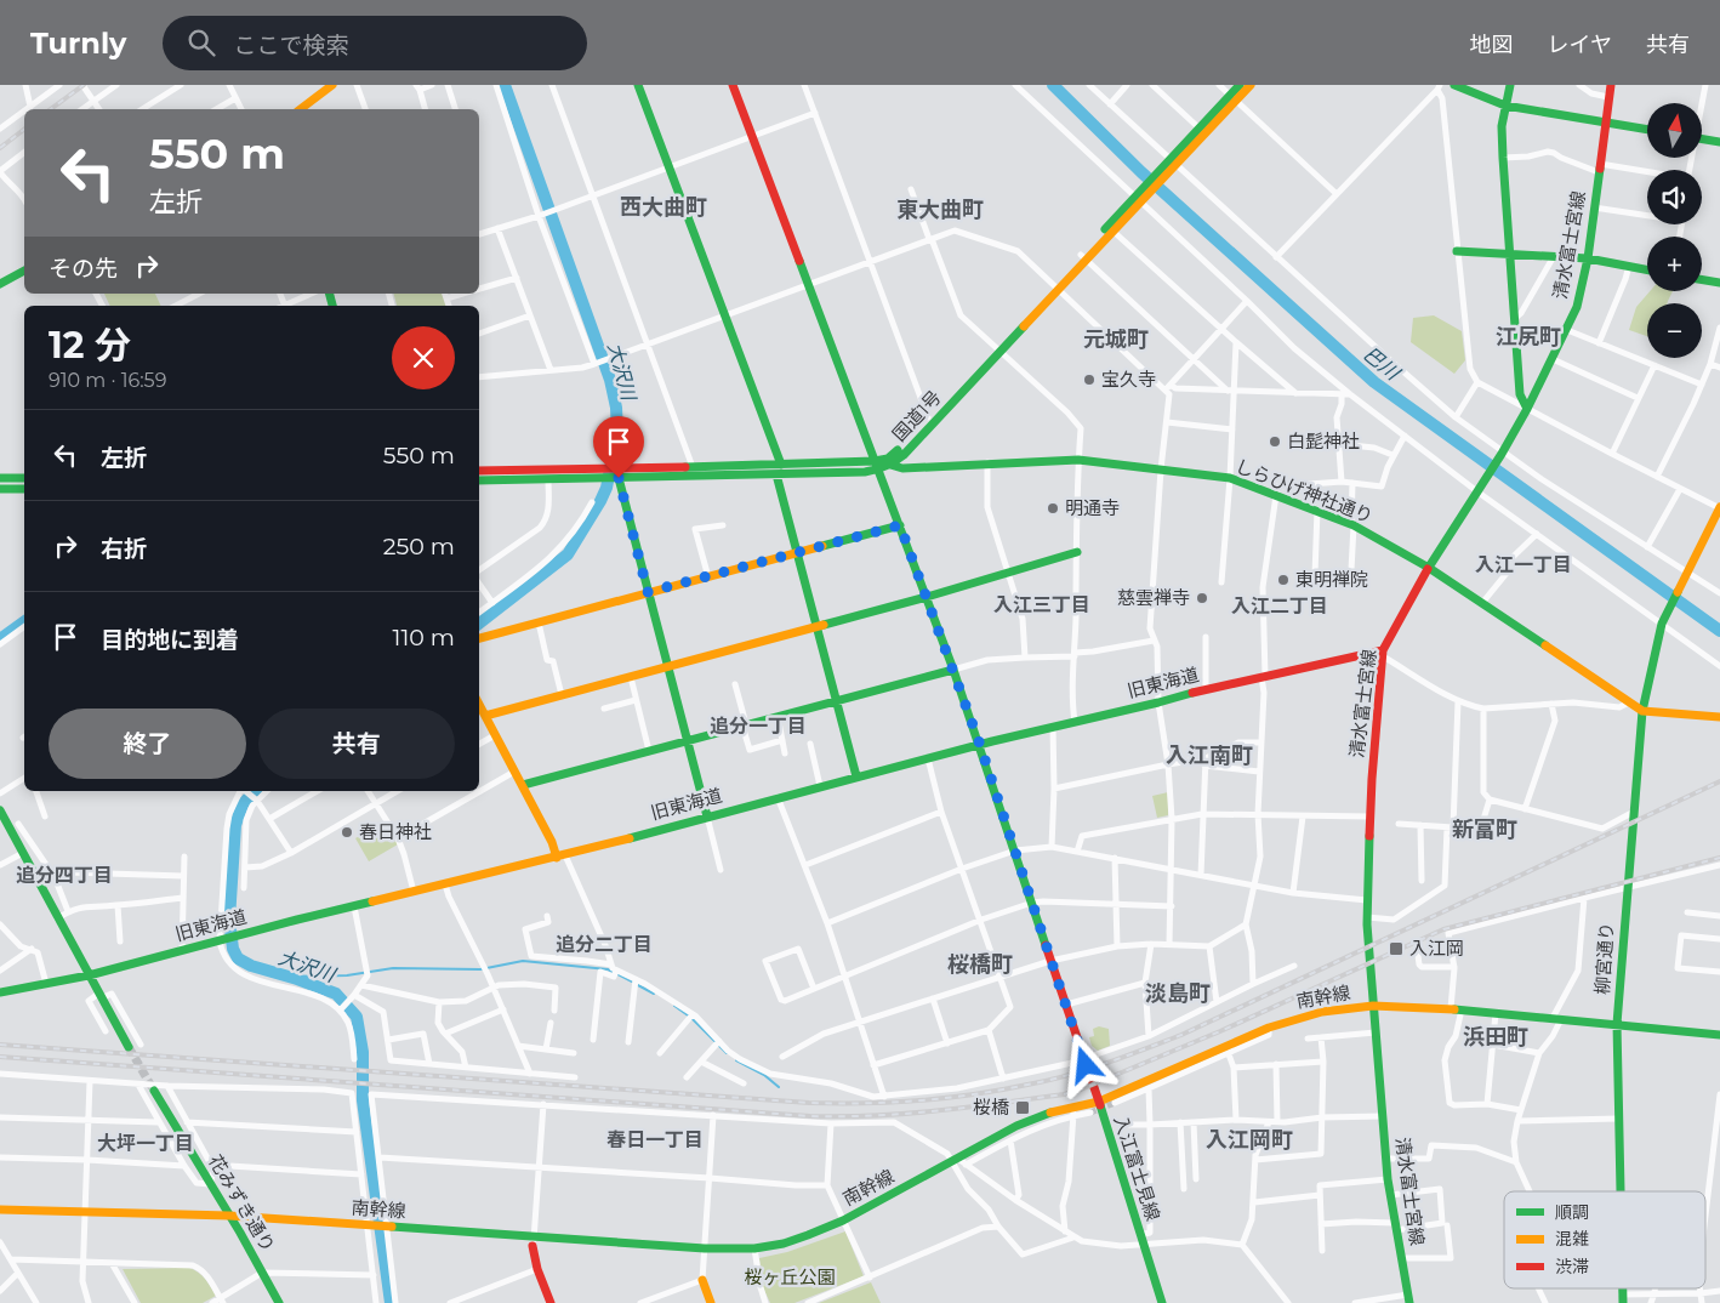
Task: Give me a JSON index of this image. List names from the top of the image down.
{
  "streets": {
    "main road": [
      "清水富士宮線",
      "国道1号",
      "しらひげ神社通り",
      "旧東海道",
      "柳宮通り",
      "南幹線",
      "入江富士見線",
      "花みずき通り"
    ]
  },
  "crossings": [
    ["清水富士宮線", "しらひげ神社通り"],
    ["清水富士宮線", "旧東海道"],
    ["清水富士宮線", "南幹線"],
    ["国道1号", "しらひげ神社通り"],
    ["国道1号", "入江富士見線"],
    ["しらひげ神社通り", "柳宮通り"],
    ["旧東海道", "入江富士見線"],
    ["柳宮通り", "南幹線"],
    ["南幹線", "入江富士見線"],
    ["南幹線", "花みずき通り"]
  ],
  "districts": [
    "西大曲町",
    "東大曲町",
    "江尻町",
    "元城町",
    "入江一丁目",
    "入江三丁目",
    "入江二丁目",
    "追分一丁目",
    "入江南町",
    "新富町",
    "追分四丁目",
    "追分二丁目",
    "桜橋町",
    "淡島町",
    "浜田町",
    "春日一丁目",
    "入江岡町",
    "大坪一丁目"
  ],
  "water": ["巴川", "大沢川"],
  "parks": ["桜ヶ丘公園"],
  "places": {
    "other": [
      "宝久寺",
      "白髭神社",
      "明通寺",
      "東明禅院",
      "慈雲禅寺",
      "春日神社"
    ],
    "transit": ["入江岡", "桜橋"]
  },
  "legend": ["順調", "混雑", "渋滞"],
  "north": "top",
  "page": {
    "header": "Turnly",
    "search": "ここで検索",
    "nav": ["地図", "レイヤ", "共有"],
    "map_buttons": ["+", "−"],
    "turn": ["550 m", "左折"],
    "then": "その先",
    "heading": ["12 分", "910 m · 16:59"],
    "list": [
      {
        "name": "左折",
        "value": "550 m"
      },
      {
        "name": "右折",
        "value": "250 m"
      },
      {
        "name": "目的地に到着",
        "value": "110 m"
      }
    ],
    "buttons": ["終了", "共有"]
  }
}
